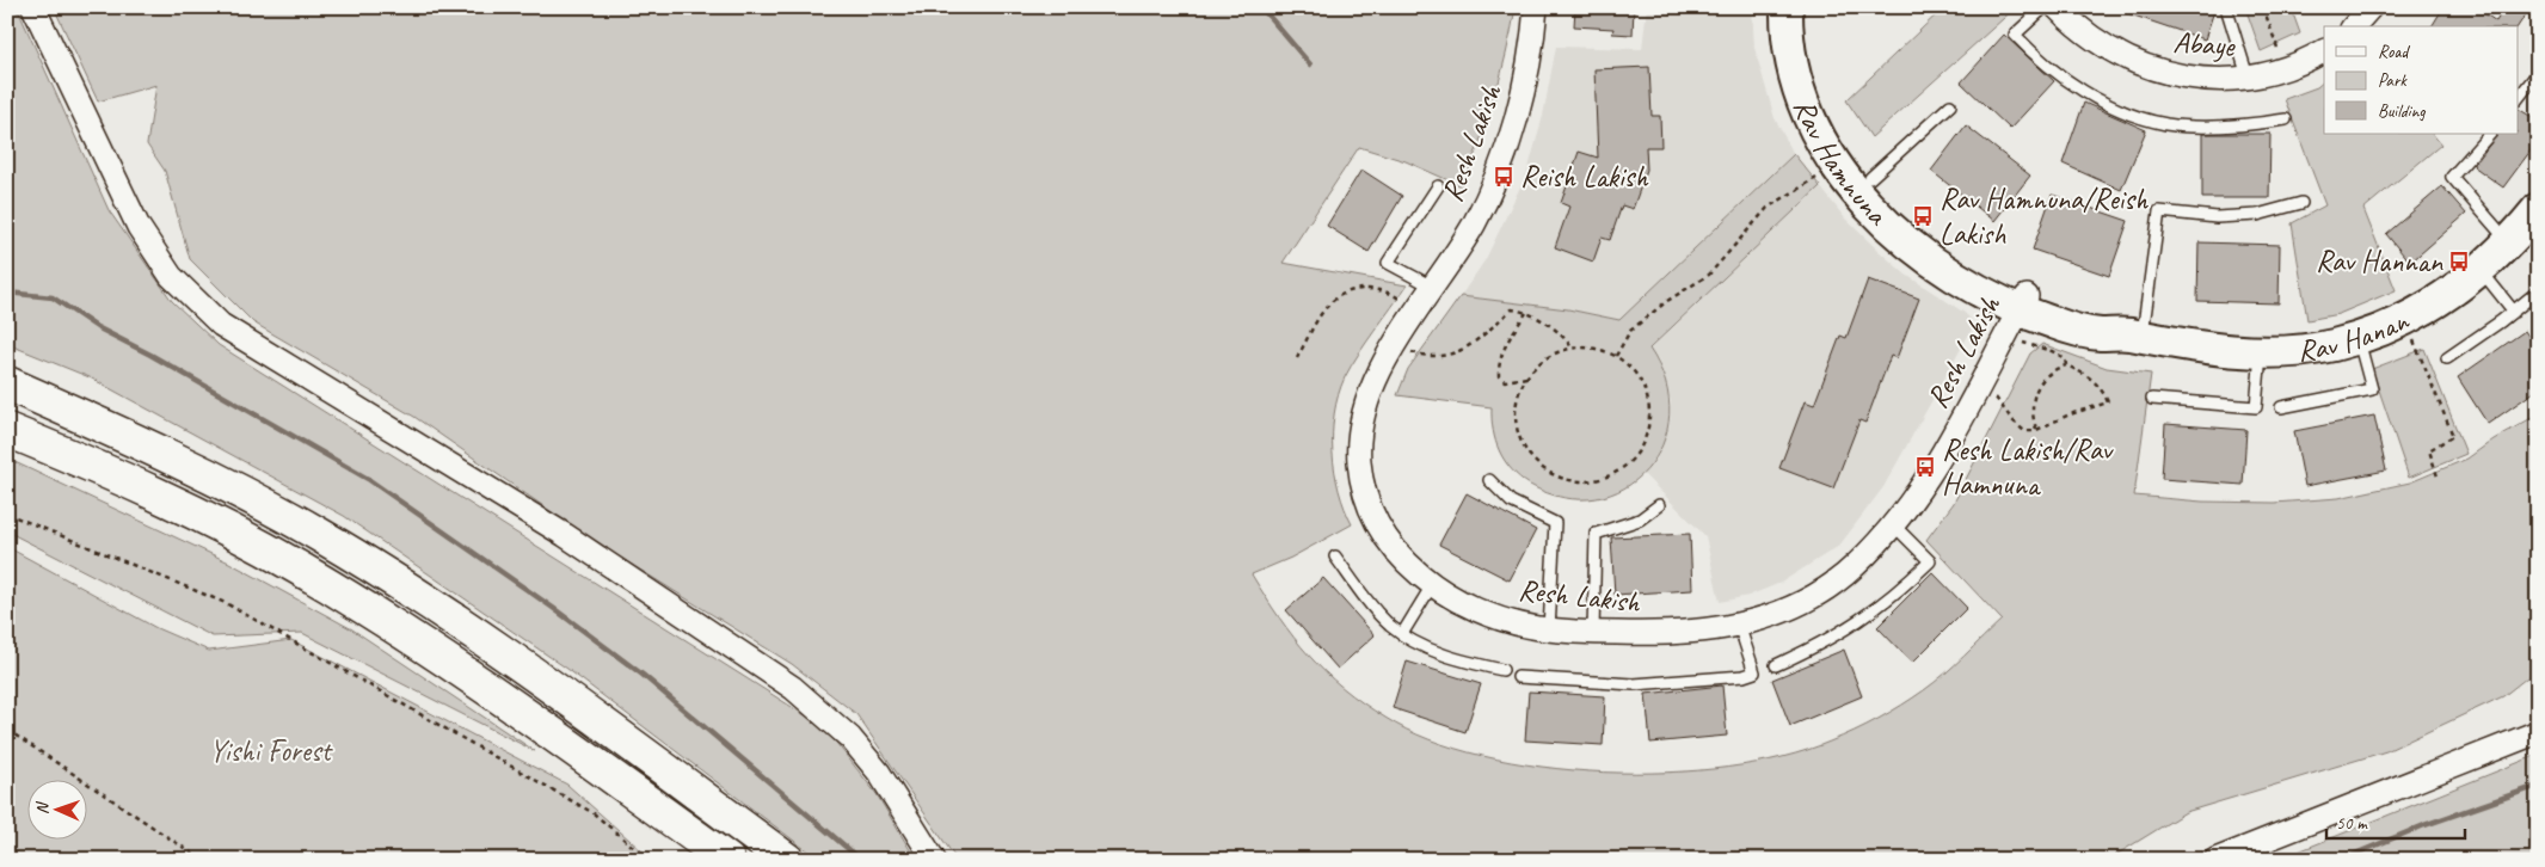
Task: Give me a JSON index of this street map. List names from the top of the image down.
{
  "streets": {
    "street": [
      "Abaye",
      "Resh Lakish",
      "Rav Hamnuna",
      "Rav Hanan"
    ]
  },
  "crossings": [
    ["Resh Lakish", "Rav Hamnuna"],
    ["Resh Lakish", "Rav Hanan"],
    ["Rav Hamnuna", "Rav Hanan"]
  ],
  "parks": ["Yishi Forest"],
  "places": {
    "bus stop": [
      "Reish Lakish",
      "Rav Hamnuna/Reish Lakish",
      "Rav Hannan",
      "Resh Lakish/Rav Hamnuna"
    ]
  },
  "legend": ["Road", "Park", "Building"],
  "scale_bar": "50 m",
  "north": "left"
}
